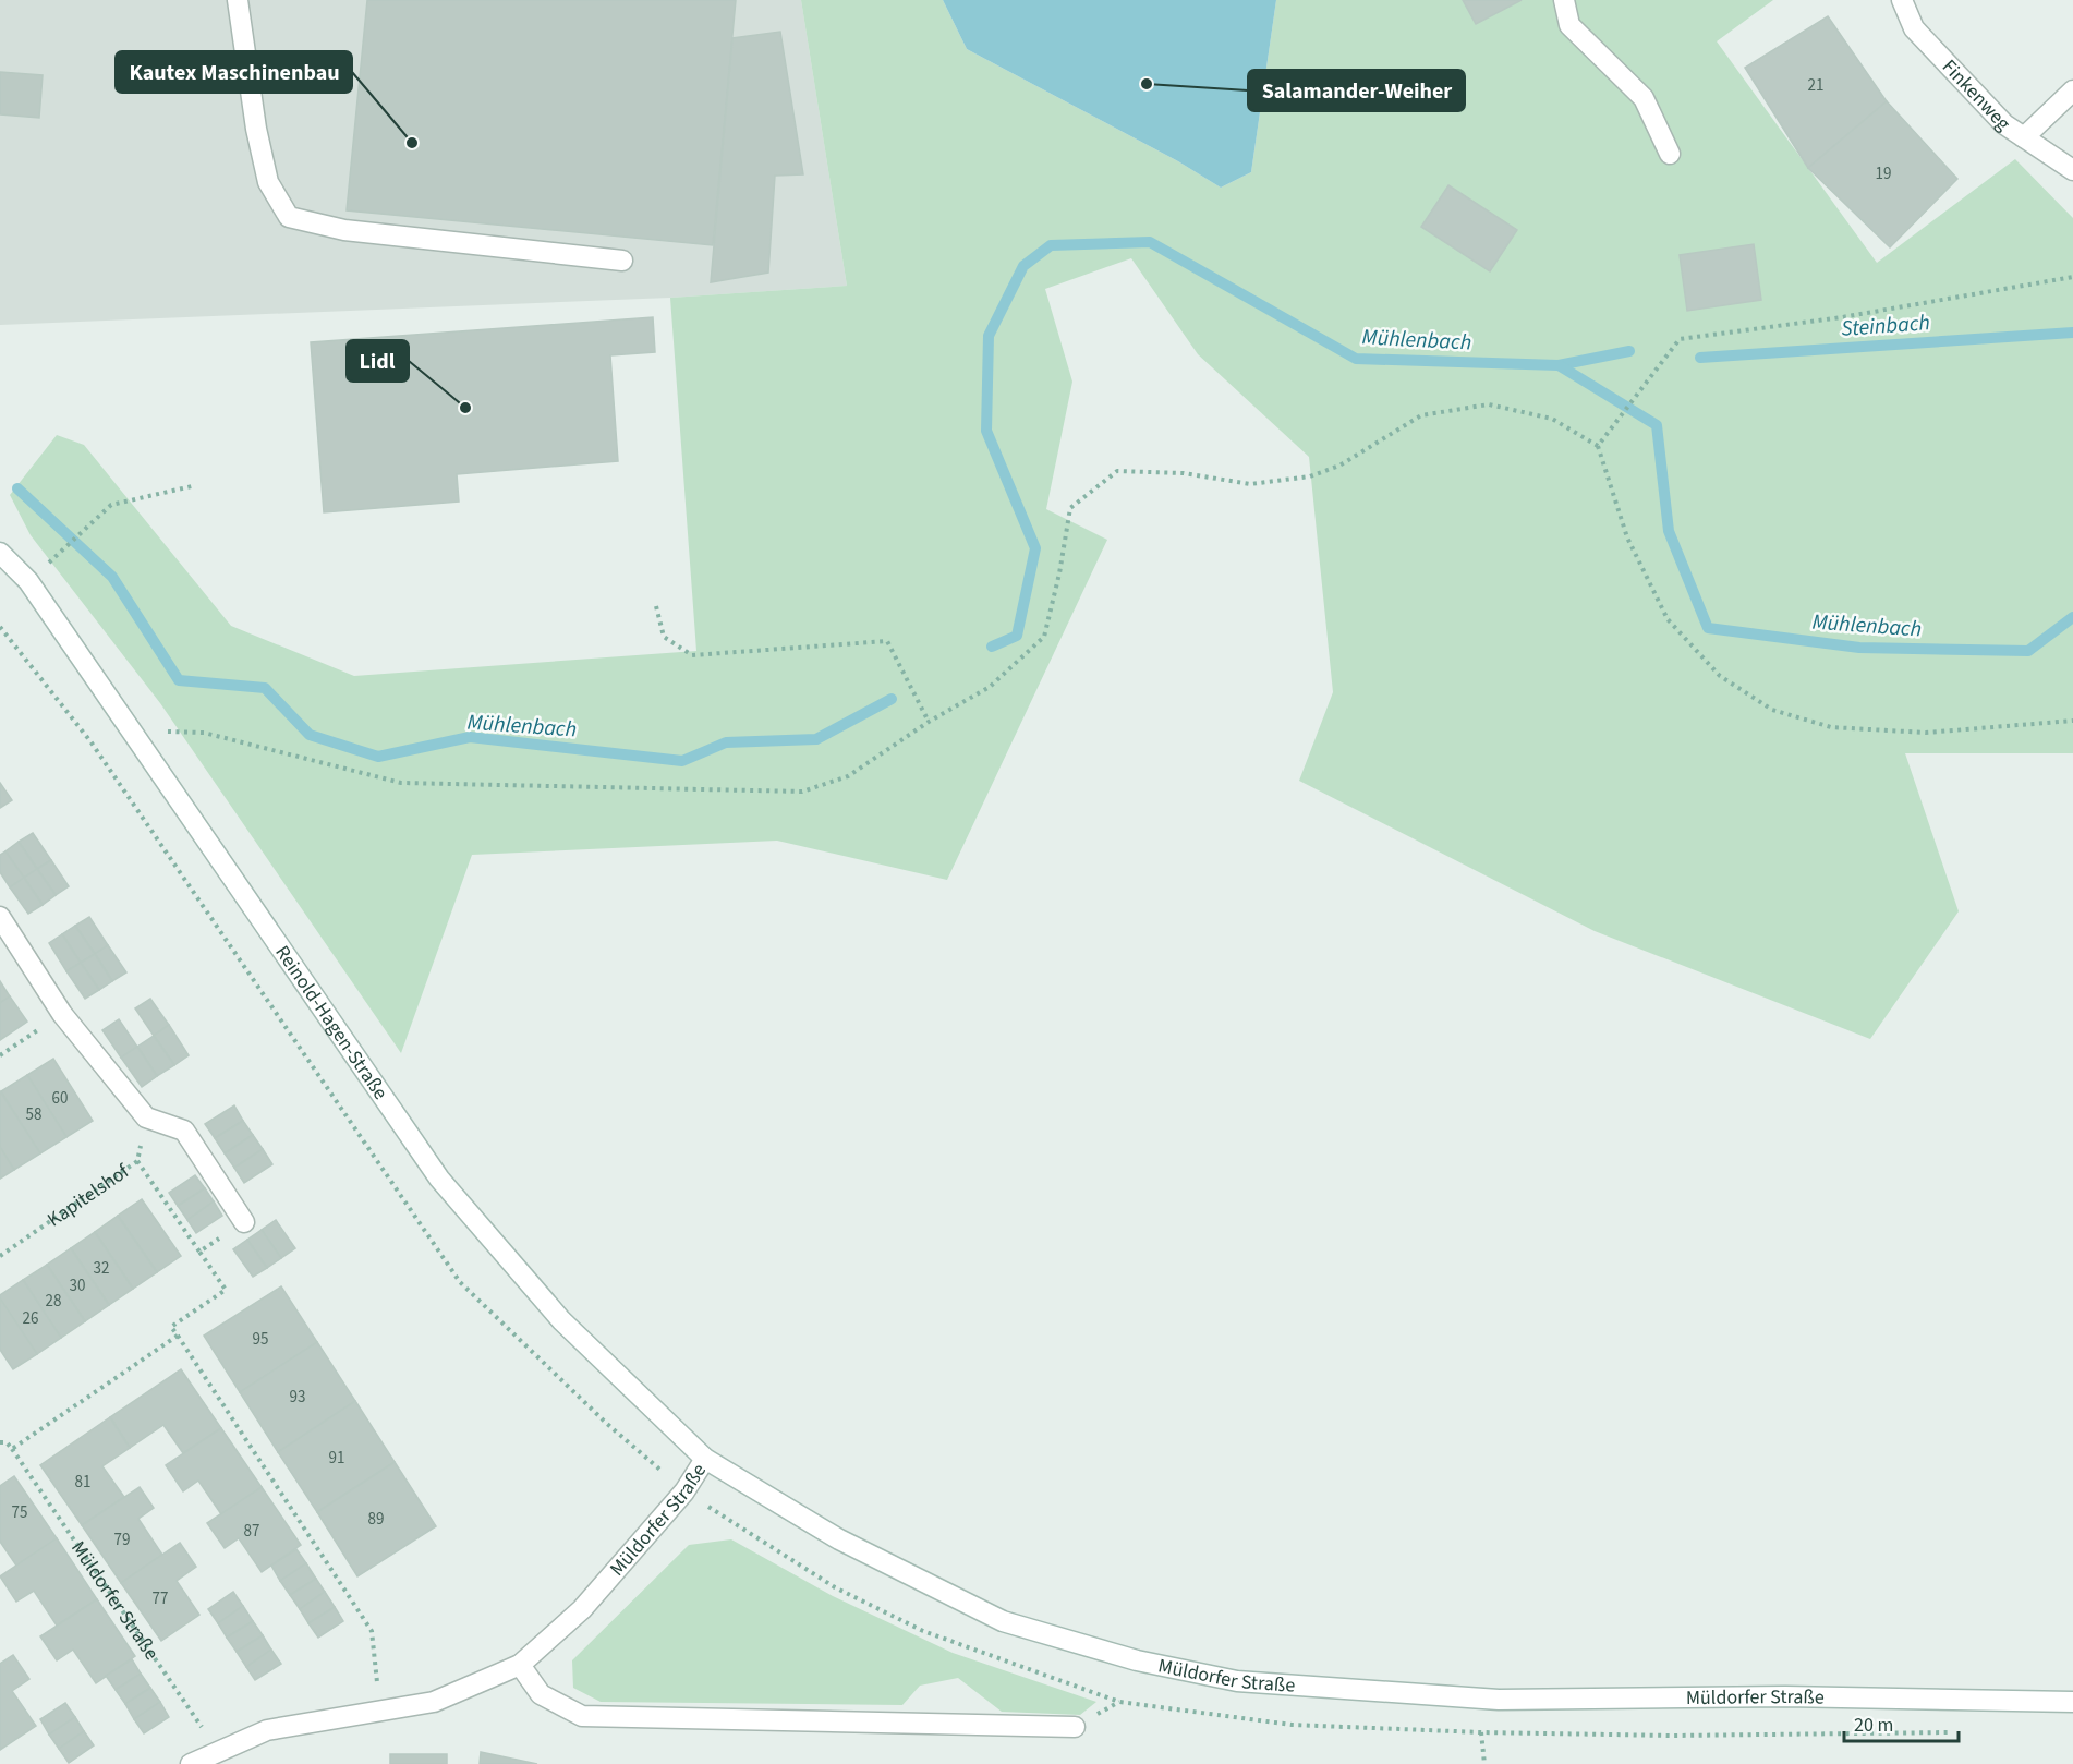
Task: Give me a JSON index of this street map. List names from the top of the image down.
{
  "streets": {
    "main road": ["Finkenweg", "Reinold-Hagen-Straße", "Müldorfer Straße"],
    "path": ["Kapitelshof"]
  },
  "crossings": [
    ["Reinold-Hagen-Straße", "Müldorfer Straße"]
  ],
  "water": ["Steinbach", "Mühlenbach"],
  "places": ["Salamander-Weiher", "Kautex Maschinenbau", "Lidl"],
  "house_numbers": [
    "21",
    "19",
    "60",
    "58",
    "32",
    "30",
    "28",
    "26",
    "95",
    "93",
    "91",
    "81",
    "75",
    "89",
    "87",
    "79",
    "77"
  ],
  "scale_bar": "20 m"
}
